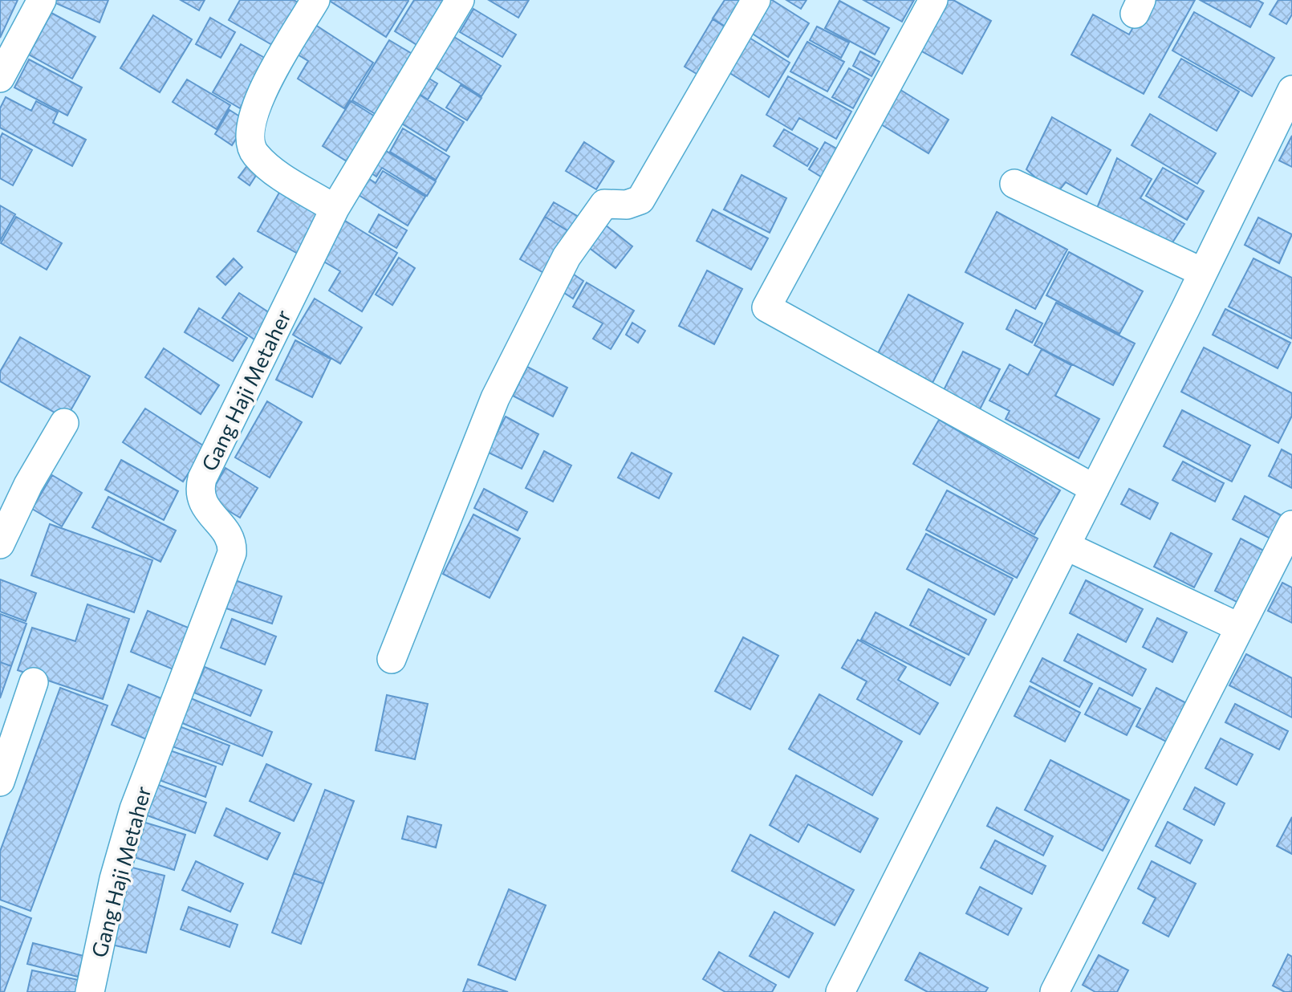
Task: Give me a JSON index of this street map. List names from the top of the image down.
{
  "streets": {
    "street": ["Gang Haji Metaher"]
  }
}
